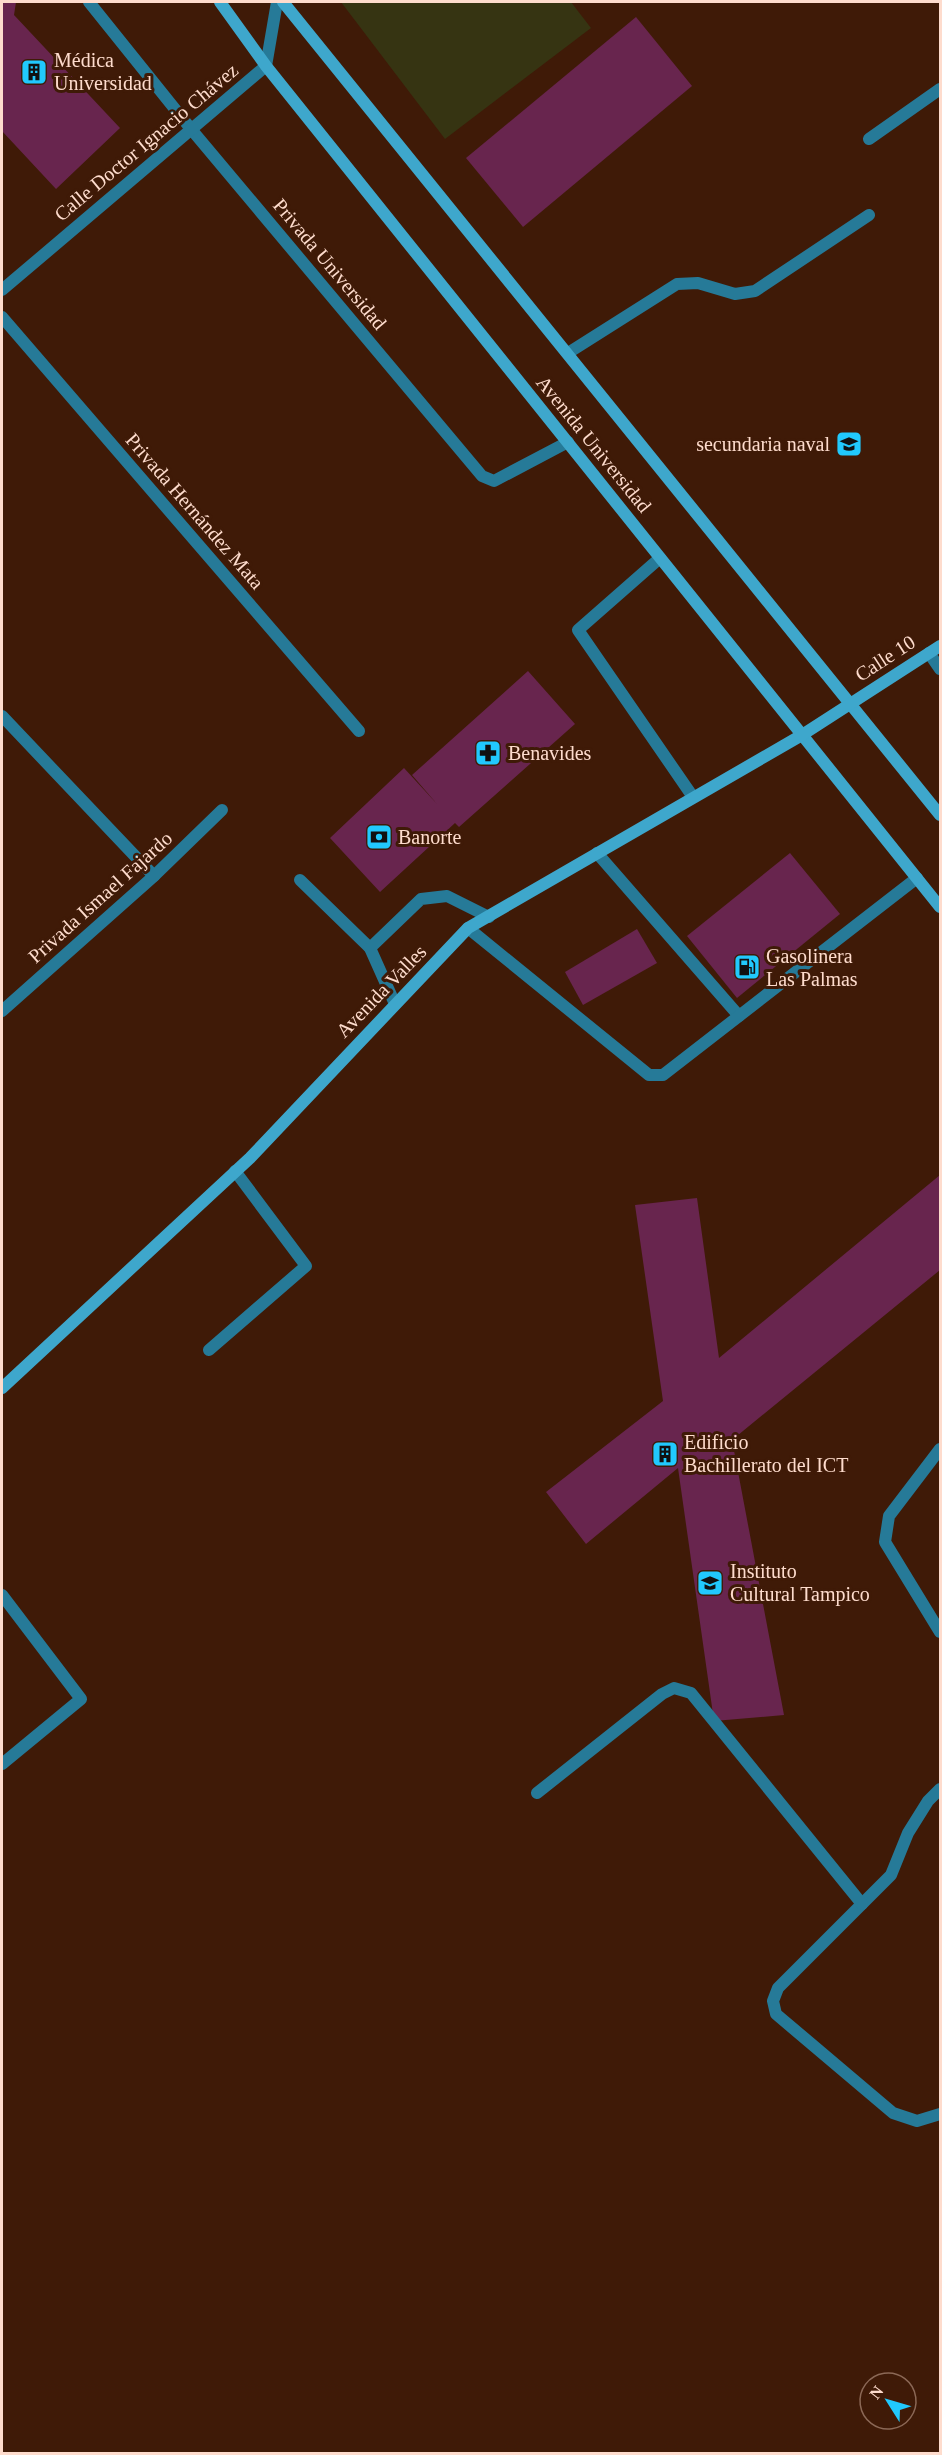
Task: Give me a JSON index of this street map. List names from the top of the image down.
{
  "streets": {
    "main road": ["Avenida Universidad", "Calle 10", "Avenida Valles"],
    "street": [
      "Calle Doctor Ignacio Chávez",
      "Privada Universidad",
      "Privada Hernández Mata",
      "Privada Ismael Fajardo"
    ]
  },
  "crossings": [
    ["Calle Doctor Ignacio Chávez", "Privada Universidad"],
    ["Calle Doctor Ignacio Chávez", "Avenida Universidad"],
    ["Privada Universidad", "Avenida Universidad"],
    ["Avenida Universidad", "Calle 10"],
    ["Avenida Universidad", "Avenida Valles"],
    ["Calle 10", "Avenida Valles"]
  ],
  "places": {
    "building": ["Médica Universidad", "Edificio Bachillerato del ICT"],
    "school or university": ["secundaria naval", "Instituto Cultural Tampico"],
    "pharmacy": ["Benavides"],
    "bank": ["Banorte"],
    "fuel station": ["Gasolinera Las Palmas"]
  },
  "north": "top left"
}
